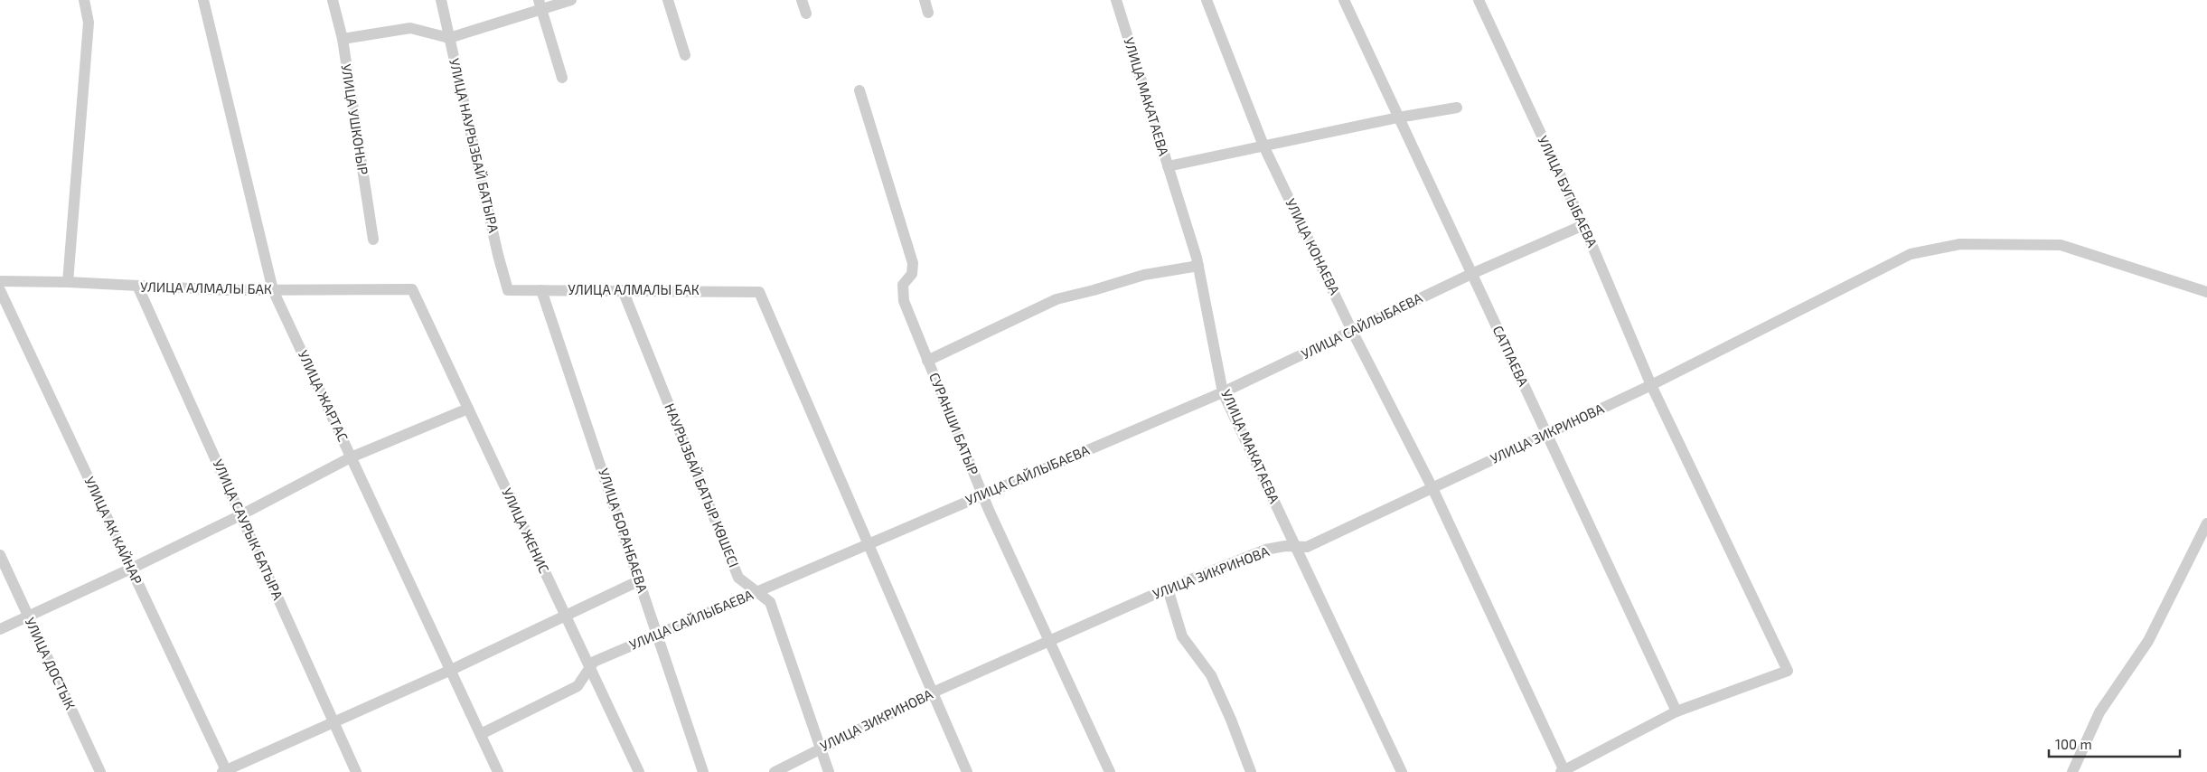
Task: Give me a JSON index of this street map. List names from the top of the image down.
{
  "streets": {
    "street": [
      "УЛИЦА МАКАТАЕВА",
      "УЛИЦА УШКОНЫР",
      "УЛИЦА НАУРЫЗБАЙ БАТЫРА",
      "УЛИЦА БУГЫБАЕВА",
      "УЛИЦА КОНАЕВА",
      "УЛИЦА АЛМАЛЫ БАК",
      "УЛИЦА САЙЛЫБАЕВА",
      "САТПАЕВА",
      "УЛИЦА ЖАРТАС",
      "СУРАНШИ БАТЫР",
      "УЛИЦА ЗИКРИНОВА",
      "НАУРЫЗБАЙ БАТЫР КӨШЕСІ",
      "УЛИЦА САУРЫК БАТЫРА",
      "УЛИЦА АК КАЙНАР",
      "УЛИЦА ЖЕНИС",
      "УЛИЦА БОРАНБАЕВА",
      "УЛИЦА ДОСТЫК"
    ]
  },
  "crossings": [
    ["УЛИЦА МАКАТАЕВА", "УЛИЦА САЙЛЫБАЕВА"],
    ["УЛИЦА МАКАТАЕВА", "УЛИЦА ЗИКРИНОВА"],
    ["УЛИЦА НАУРЫЗБАЙ БАТЫРА", "УЛИЦА АЛМАЛЫ БАК"],
    ["УЛИЦА БУГЫБАЕВА", "УЛИЦА САЙЛЫБАЕВА"],
    ["УЛИЦА БУГЫБАЕВА", "САТПАЕВА"],
    ["УЛИЦА БУГЫБАЕВА", "УЛИЦА ЗИКРИНОВА"],
    ["УЛИЦА КОНАЕВА", "УЛИЦА САЙЛЫБАЕВА"],
    ["УЛИЦА КОНАЕВА", "УЛИЦА ЗИКРИНОВА"],
    ["УЛИЦА АЛМАЛЫ БАК", "УЛИЦА САЙЛЫБАЕВА"],
    ["УЛИЦА АЛМАЛЫ БАК", "УЛИЦА ЖАРТАС"],
    ["УЛИЦА АЛМАЛЫ БАК", "НАУРЫЗБАЙ БАТЫР КӨШЕСІ"],
    ["УЛИЦА АЛМАЛЫ БАК", "УЛИЦА САУРЫК БАТЫРА"],
    ["УЛИЦА АЛМАЛЫ БАК", "УЛИЦА ЖЕНИС"],
    ["УЛИЦА АЛМАЛЫ БАК", "УЛИЦА БОРАНБАЕВА"],
    ["УЛИЦА САЙЛЫБАЕВА", "САТПАЕВА"],
    ["УЛИЦА САЙЛЫБАЕВА", "УЛИЦА ЖАРТАС"],
    ["УЛИЦА САЙЛЫБАЕВА", "СУРАНШИ БАТЫР"],
    ["УЛИЦА САЙЛЫБАЕВА", "НАУРЫЗБАЙ БАТЫР КӨШЕСІ"],
    ["УЛИЦА САЙЛЫБАЕВА", "УЛИЦА ЖЕНИС"],
    ["УЛИЦА САЙЛЫБАЕВА", "УЛИЦА БОРАНБАЕВА"],
    ["САТПАЕВА", "УЛИЦА ЗИКРИНОВА"],
    ["СУРАНШИ БАТЫР", "УЛИЦА ЗИКРИНОВА"],
    ["УЛИЦА ЗИКРИНОВА", "НАУРЫЗБАЙ БАТЫР КӨШЕСІ"]
  ],
  "scale_bar": "100 m"
}
